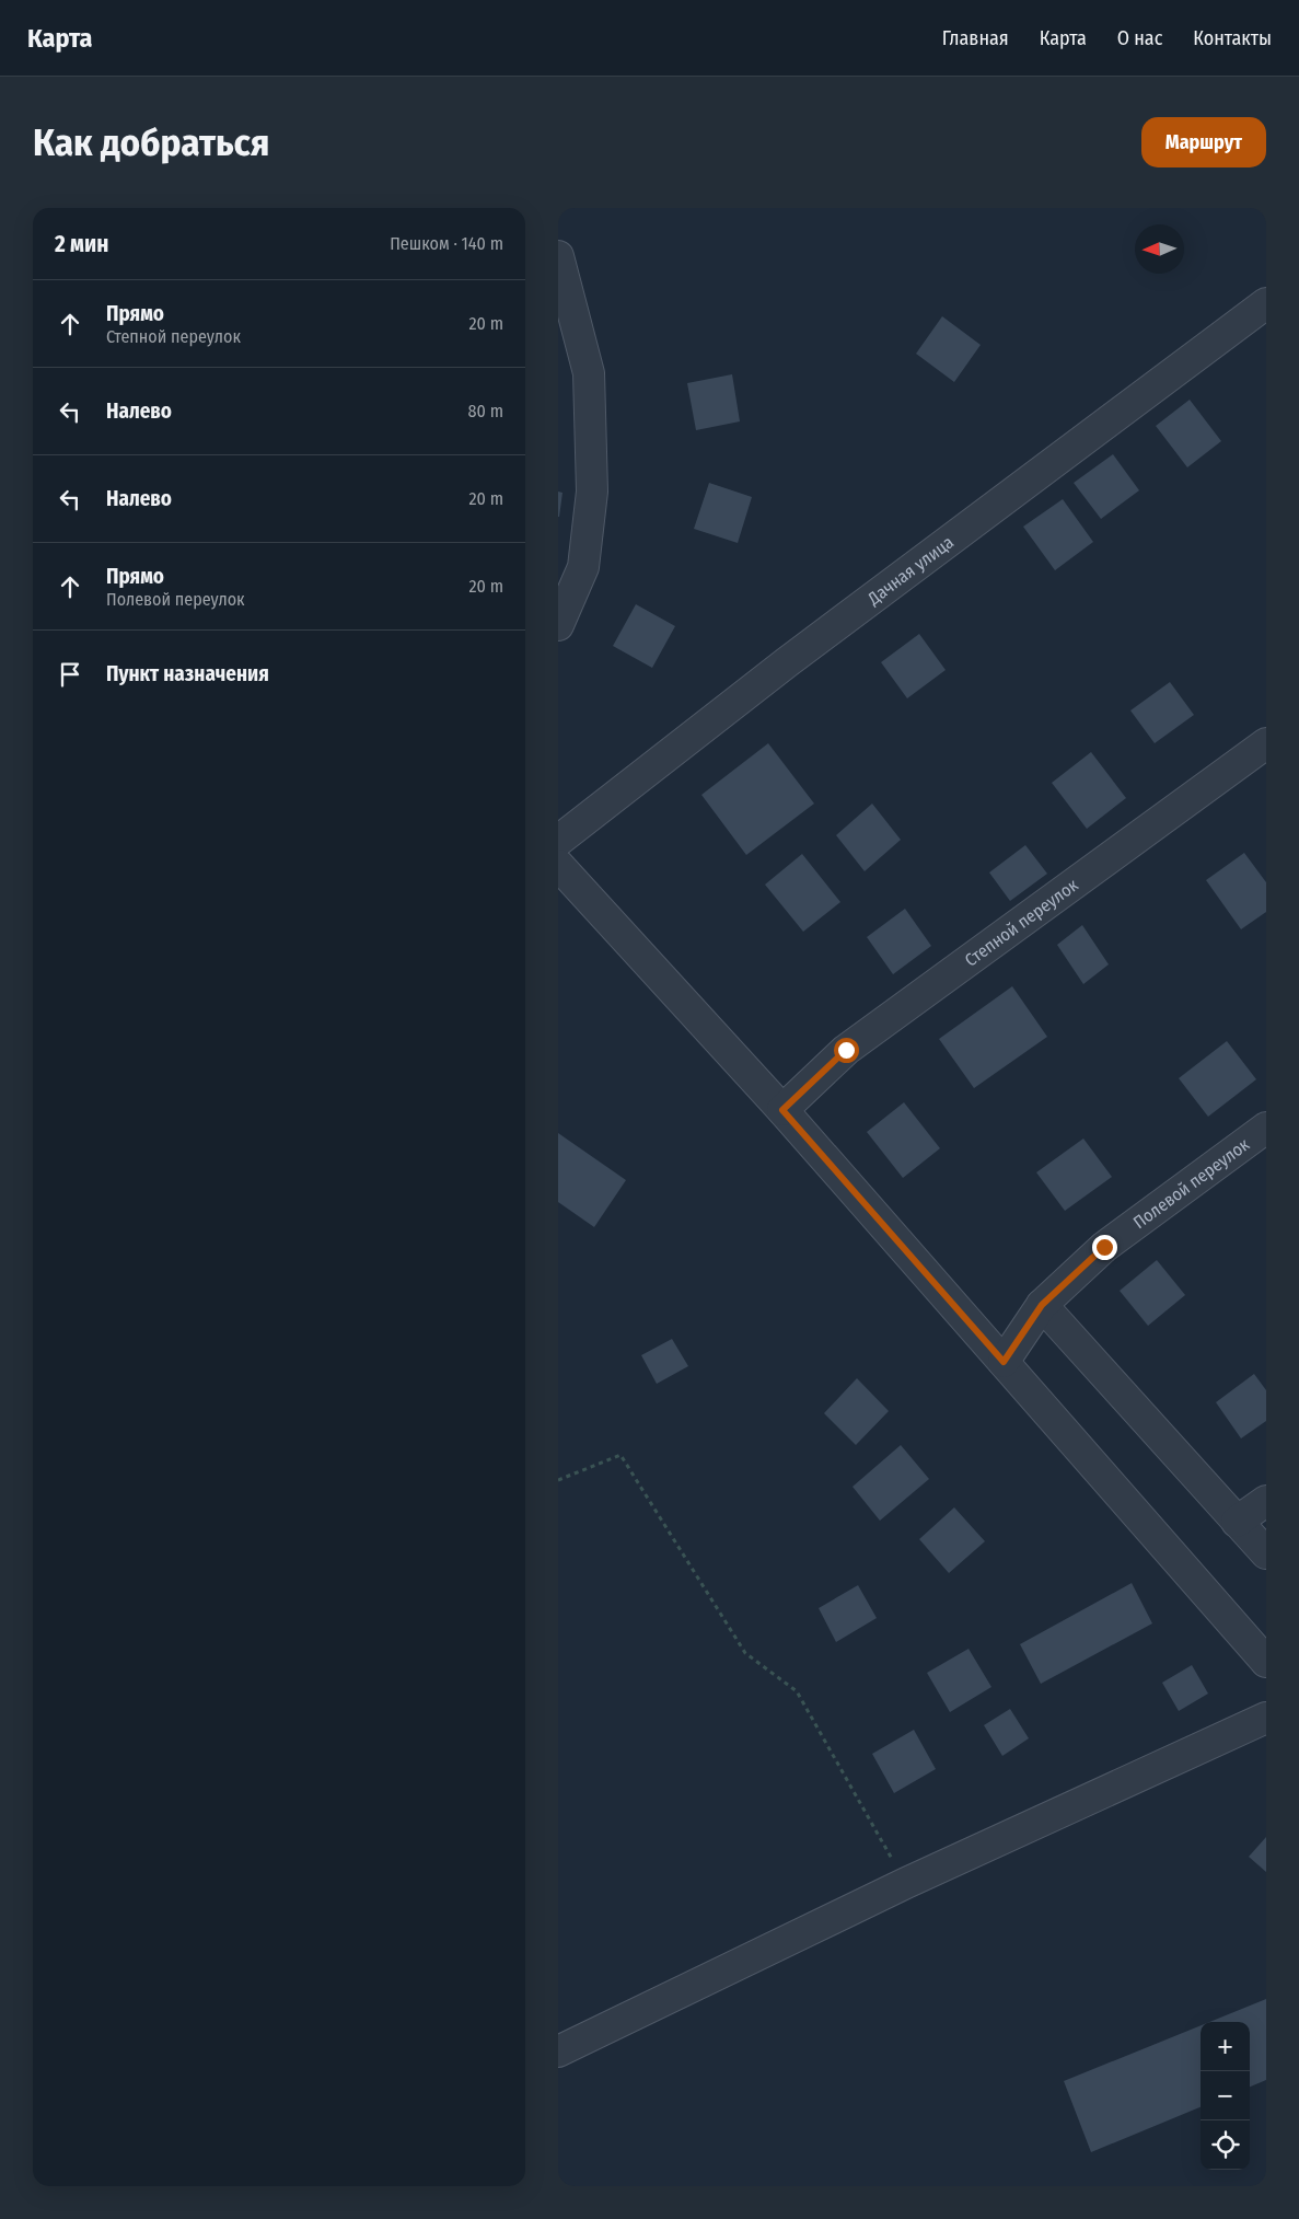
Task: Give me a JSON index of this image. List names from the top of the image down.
{
  "streets": {
    "street": ["Дачная улица", "Степной переулок", "Полевой переулок"]
  },
  "north": "left",
  "page": {
    "header": "Карта",
    "nav": [
      "Главная",
      "Карта",
      "О нас",
      "Контакты"
    ],
    "buttons": "Маршрут",
    "title": "Как добраться",
    "heading": ["2 мин", "Пешком · 140 m"],
    "list": [
      ["Прямо", "Степной переулок", "20 m"],
      ["Налево", "80 m"],
      ["Налево", "20 m"],
      ["Прямо", "Полевой переулок", "20 m"],
      "Пункт назначения"
    ],
    "map_buttons": ["+", "−"]
  }
}
